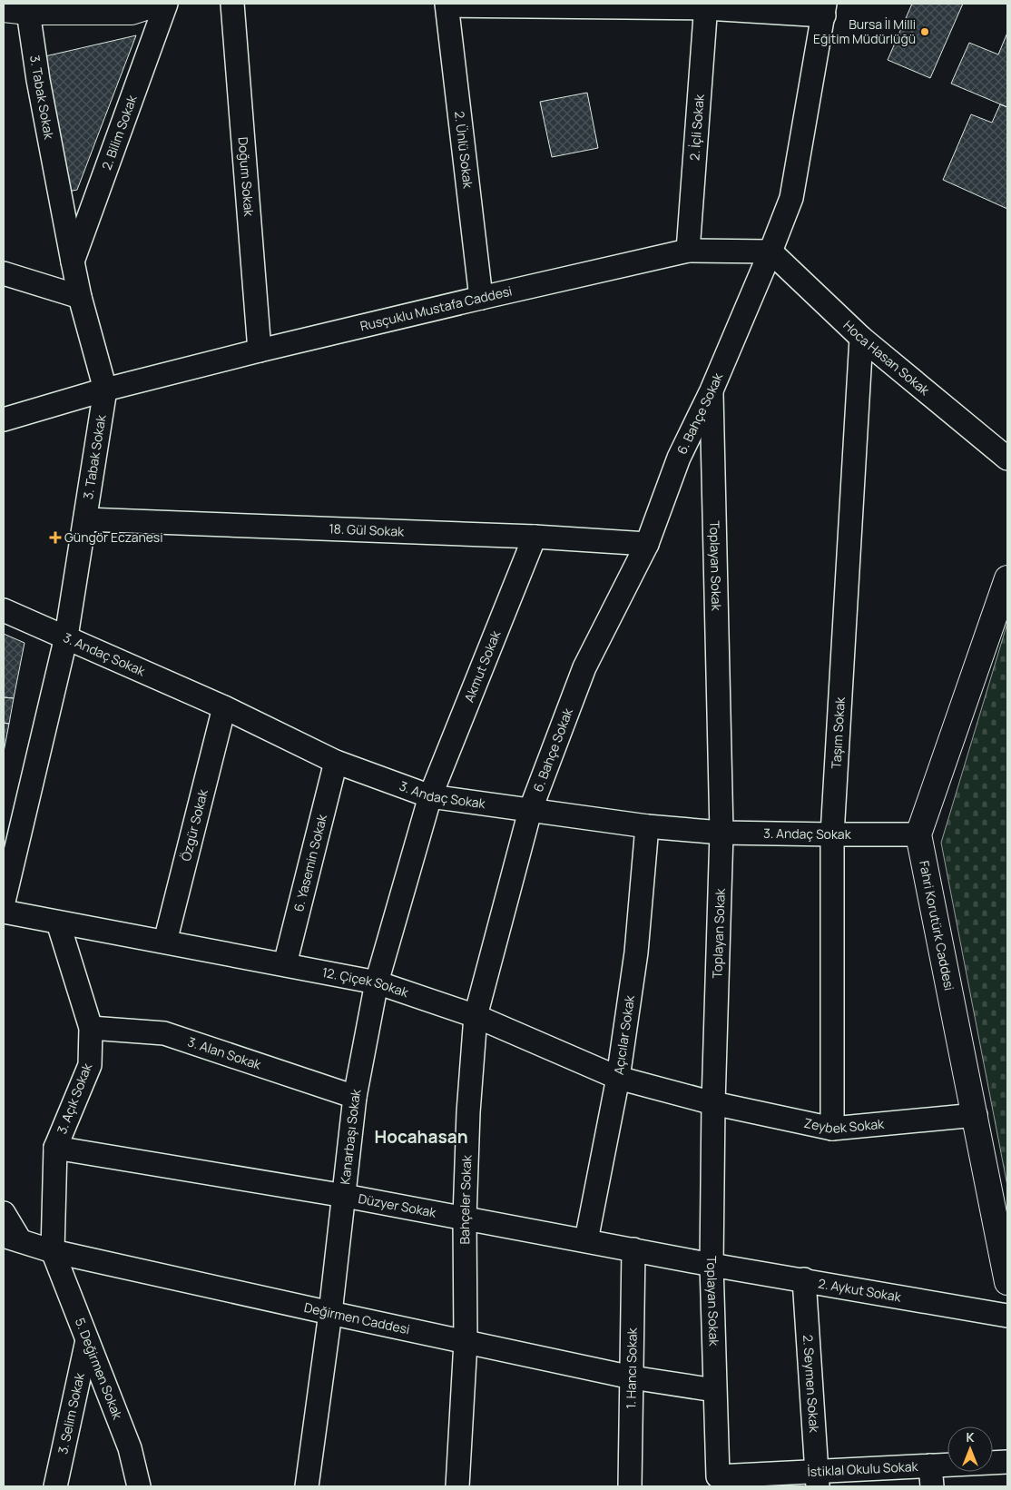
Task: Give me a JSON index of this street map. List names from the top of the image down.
{
  "streets": {
    "street": [
      "3. Tabak Sokak",
      "2. İçli Sokak",
      "2. Bilim Sokak",
      "2. Ünlü Sokak",
      "Doğum Sokak",
      "Rusçuklu Mustafa Caddesi",
      "Hoca Hasan Sokak",
      "6. Bahçe Sokak",
      "18. Gül Sokak",
      "Toplayan Sokak",
      "3. Andaç Sokak",
      "Akmut Sokak",
      "Taşım Sokak",
      "Özgür Sokak",
      "6. Yasemin Sokak",
      "Fahri Korutürk Caddesi",
      "12. Çiçek Sokak",
      "Açıcılar Sokak",
      "3. Alan Sokak",
      "3. Açık Sokak",
      "Zeybek Sokak",
      "Kanarbaşı Sokak",
      "Bahçeler Sokak",
      "Düzyer Sokak",
      "2. Aykut Sokak",
      "Değirmen Caddesi",
      "5. Değirmen Sokak",
      "1. Hancı Sokak",
      "2. Seymen Sokak",
      "3. Selim Sokak",
      "İstiklal Okulu Sokak"
    ]
  },
  "crossings": [
    ["3. Tabak Sokak", "2. Bilim Sokak"],
    ["3. Tabak Sokak", "Rusçuklu Mustafa Caddesi"],
    ["3. Tabak Sokak", "18. Gül Sokak"],
    ["3. Tabak Sokak", "3. Andaç Sokak"],
    ["2. İçli Sokak", "Rusçuklu Mustafa Caddesi"],
    ["2. Ünlü Sokak", "Rusçuklu Mustafa Caddesi"],
    ["Doğum Sokak", "Rusçuklu Mustafa Caddesi"],
    ["Rusçuklu Mustafa Caddesi", "Hoca Hasan Sokak"],
    ["Rusçuklu Mustafa Caddesi", "6. Bahçe Sokak"],
    ["Hoca Hasan Sokak", "6. Bahçe Sokak"],
    ["Hoca Hasan Sokak", "Taşım Sokak"],
    ["6. Bahçe Sokak", "18. Gül Sokak"],
    ["6. Bahçe Sokak", "Toplayan Sokak"],
    ["6. Bahçe Sokak", "3. Andaç Sokak"],
    ["6. Bahçe Sokak", "Bahçeler Sokak"],
    ["18. Gül Sokak", "Akmut Sokak"],
    ["Toplayan Sokak", "3. Andaç Sokak"],
    ["Toplayan Sokak", "12. Çiçek Sokak"],
    ["Toplayan Sokak", "Zeybek Sokak"],
    ["Toplayan Sokak", "Düzyer Sokak"],
    ["Toplayan Sokak", "2. Aykut Sokak"],
    ["Toplayan Sokak", "Değirmen Caddesi"],
    ["Toplayan Sokak", "İstiklal Okulu Sokak"],
    ["3. Andaç Sokak", "Akmut Sokak"],
    ["3. Andaç Sokak", "Taşım Sokak"],
    ["3. Andaç Sokak", "Özgür Sokak"],
    ["3. Andaç Sokak", "6. Yasemin Sokak"],
    ["3. Andaç Sokak", "Fahri Korutürk Caddesi"],
    ["3. Andaç Sokak", "Açıcılar Sokak"],
    ["3. Andaç Sokak", "Kanarbaşı Sokak"],
    ["3. Andaç Sokak", "Bahçeler Sokak"],
    ["Akmut Sokak", "Kanarbaşı Sokak"],
    ["Taşım Sokak", "Zeybek Sokak"],
    ["Özgür Sokak", "12. Çiçek Sokak"],
    ["6. Yasemin Sokak", "12. Çiçek Sokak"],
    ["Fahri Korutürk Caddesi", "Zeybek Sokak"],
    ["12. Çiçek Sokak", "Açıcılar Sokak"],
    ["12. Çiçek Sokak", "3. Açık Sokak"],
    ["12. Çiçek Sokak", "Zeybek Sokak"],
    ["12. Çiçek Sokak", "Kanarbaşı Sokak"],
    ["12. Çiçek Sokak", "Bahçeler Sokak"],
    ["Açıcılar Sokak", "Düzyer Sokak"],
    ["3. Alan Sokak", "3. Açık Sokak"],
    ["3. Alan Sokak", "Kanarbaşı Sokak"],
    ["3. Açık Sokak", "Düzyer Sokak"],
    ["3. Açık Sokak", "Değirmen Caddesi"],
    ["3. Açık Sokak", "5. Değirmen Sokak"],
    ["Kanarbaşı Sokak", "Düzyer Sokak"],
    ["Kanarbaşı Sokak", "Değirmen Caddesi"],
    ["Bahçeler Sokak", "Düzyer Sokak"],
    ["Bahçeler Sokak", "Değirmen Caddesi"],
    ["Düzyer Sokak", "2. Aykut Sokak"],
    ["Düzyer Sokak", "1. Hancı Sokak"],
    ["2. Aykut Sokak", "2. Seymen Sokak"],
    ["Değirmen Caddesi", "5. Değirmen Sokak"],
    ["Değirmen Caddesi", "1. Hancı Sokak"],
    ["5. Değirmen Sokak", "3. Selim Sokak"],
    ["2. Seymen Sokak", "İstiklal Okulu Sokak"]
  ],
  "districts": ["Hocahasan"],
  "places": {
    "other": ["Bursa İl Milli Eğitim Müdürlüğü"],
    "health": ["Güngör Eczanesi"]
  },
  "north": "top"
}
